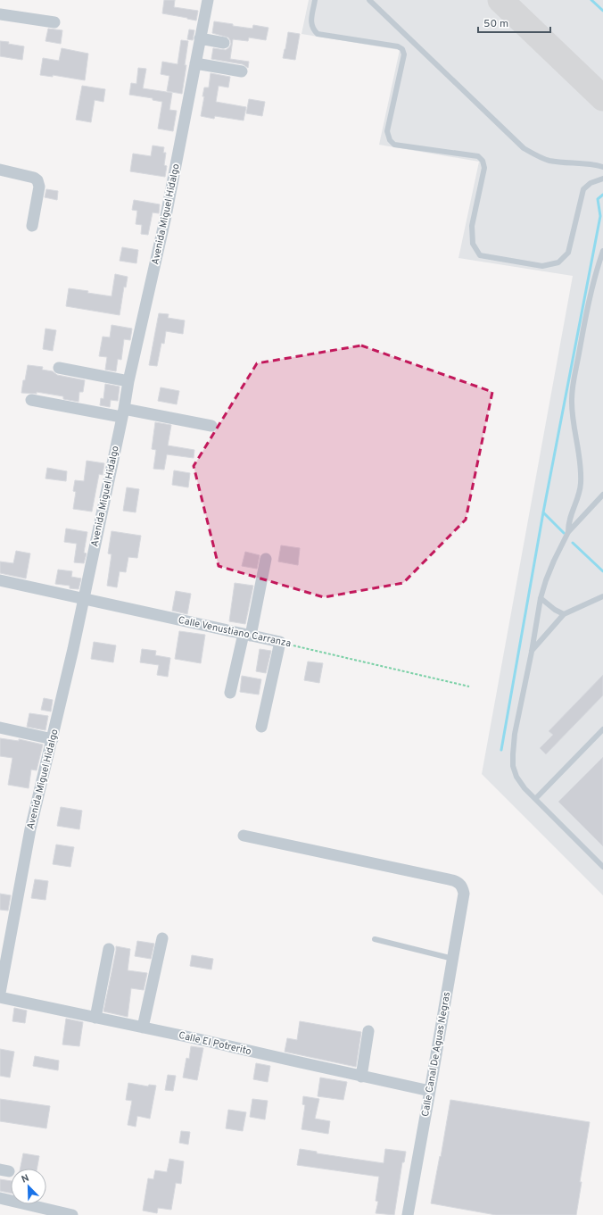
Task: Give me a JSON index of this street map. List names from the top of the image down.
{
  "streets": {
    "street": [
      "Avenida Miguel Hidalgo",
      "Calle Venustiano Carranza",
      "Calle El Potrerito",
      "Calle Canal De Aguas Negras"
    ]
  },
  "crossings": [
    ["Avenida Miguel Hidalgo", "Calle Venustiano Carranza"],
    ["Calle El Potrerito", "Calle Canal De Aguas Negras"]
  ],
  "scale_bar": "50 m",
  "north": "top left"
}
